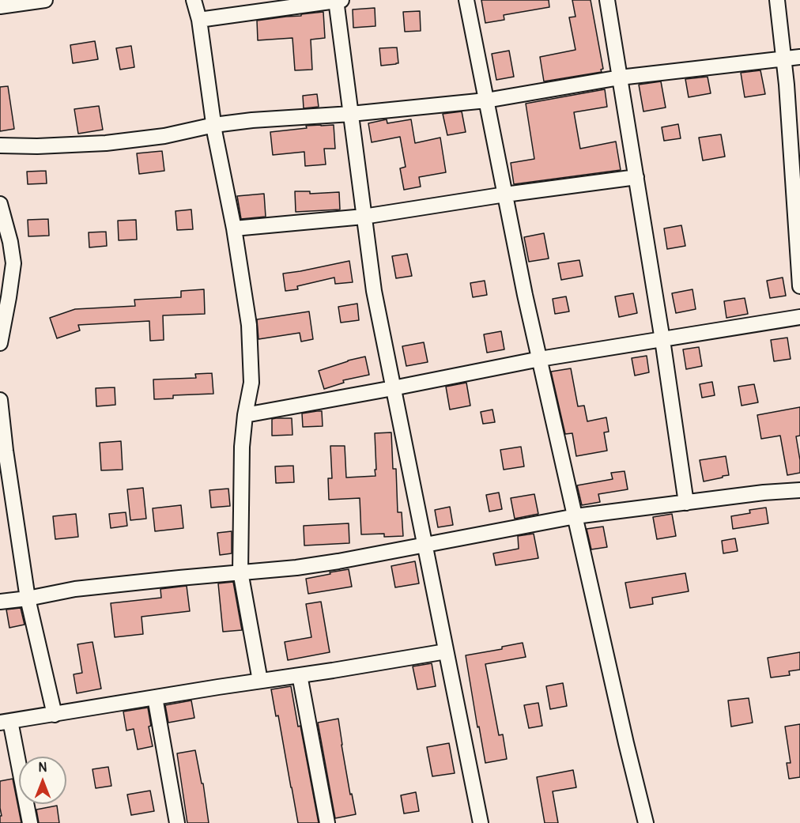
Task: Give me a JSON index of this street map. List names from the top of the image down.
{
  "north": "top"
}
